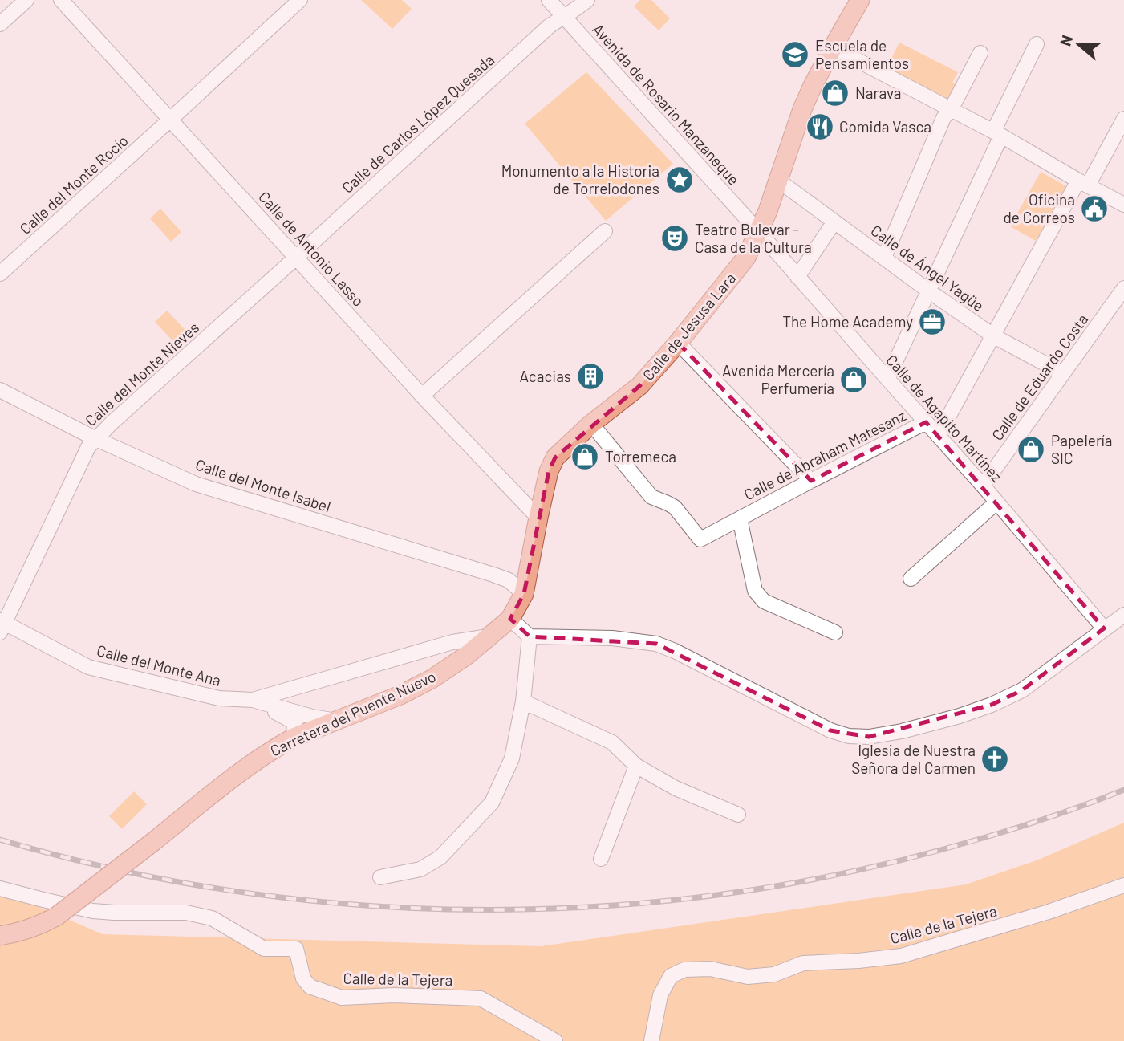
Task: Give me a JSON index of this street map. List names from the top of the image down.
{
  "streets": {
    "main road": ["Calle de Jesusa Lara", "Carretera del Puente Nuevo"],
    "street": [
      "Avenida de Rosario Manzaneque",
      "Calle de Carlos López Quesada",
      "Calle del Monte Rocío",
      "Calle de Antonio Lasso",
      "Calle de Ángel Yagüe",
      "Calle del Monte Nieves",
      "Calle de Eduardo Costa",
      "Calle de Agapito Martínez",
      "Calle de Abraham Matesanz",
      "Calle del Monte Isabel",
      "Calle del Monte Ana",
      "Calle de la Tejera"
    ]
  },
  "crossings": [
    ["Avenida de Rosario Manzaneque", "Calle de Carlos López Quesada"],
    ["Avenida de Rosario Manzaneque", "Calle de Jesusa Lara"],
    ["Avenida de Rosario Manzaneque", "Calle de Agapito Martínez"],
    ["Calle de Carlos López Quesada", "Calle de Antonio Lasso"],
    ["Calle de Carlos López Quesada", "Calle del Monte Nieves"],
    ["Calle del Monte Rocío", "Calle de Antonio Lasso"],
    ["Calle de Antonio Lasso", "Calle del Monte Nieves"],
    ["Calle de Antonio Lasso", "Carretera del Puente Nuevo"],
    ["Calle de Ángel Yagüe", "Calle de Jesusa Lara"],
    ["Calle de Ángel Yagüe", "Calle de Eduardo Costa"],
    ["Calle de Jesusa Lara", "Calle de Agapito Martínez"],
    ["Calle de Jesusa Lara", "Calle de Abraham Matesanz"],
    ["Calle de Jesusa Lara", "Carretera del Puente Nuevo"],
    ["Calle del Monte Nieves", "Calle del Monte Isabel"],
    ["Calle del Monte Nieves", "Calle del Monte Ana"],
    ["Calle de Eduardo Costa", "Calle de Agapito Martínez"],
    ["Calle de Agapito Martínez", "Calle de Abraham Matesanz"],
    ["Calle del Monte Isabel", "Carretera del Puente Nuevo"],
    ["Calle del Monte Ana", "Carretera del Puente Nuevo"]
  ],
  "places": {
    "school or university": ["Escuela de Pensamientos"],
    "shop": [
      "Narava",
      "Avenida Mercería Perfumería",
      "Papelería SIC",
      "Torremeca"
    ],
    "restaurant": ["Comida Vasca"],
    "place": ["Monumento a la Historia de Torrelodones"],
    "public building": ["Oficina de Correos"],
    "theatre": ["Teatro Bulevar - Casa de la Cultura"],
    "office": ["The Home Academy"],
    "building": ["Acacias"],
    "church": ["Iglesia de Nuestra Señora del Carmen"]
  },
  "north": "left"
}
